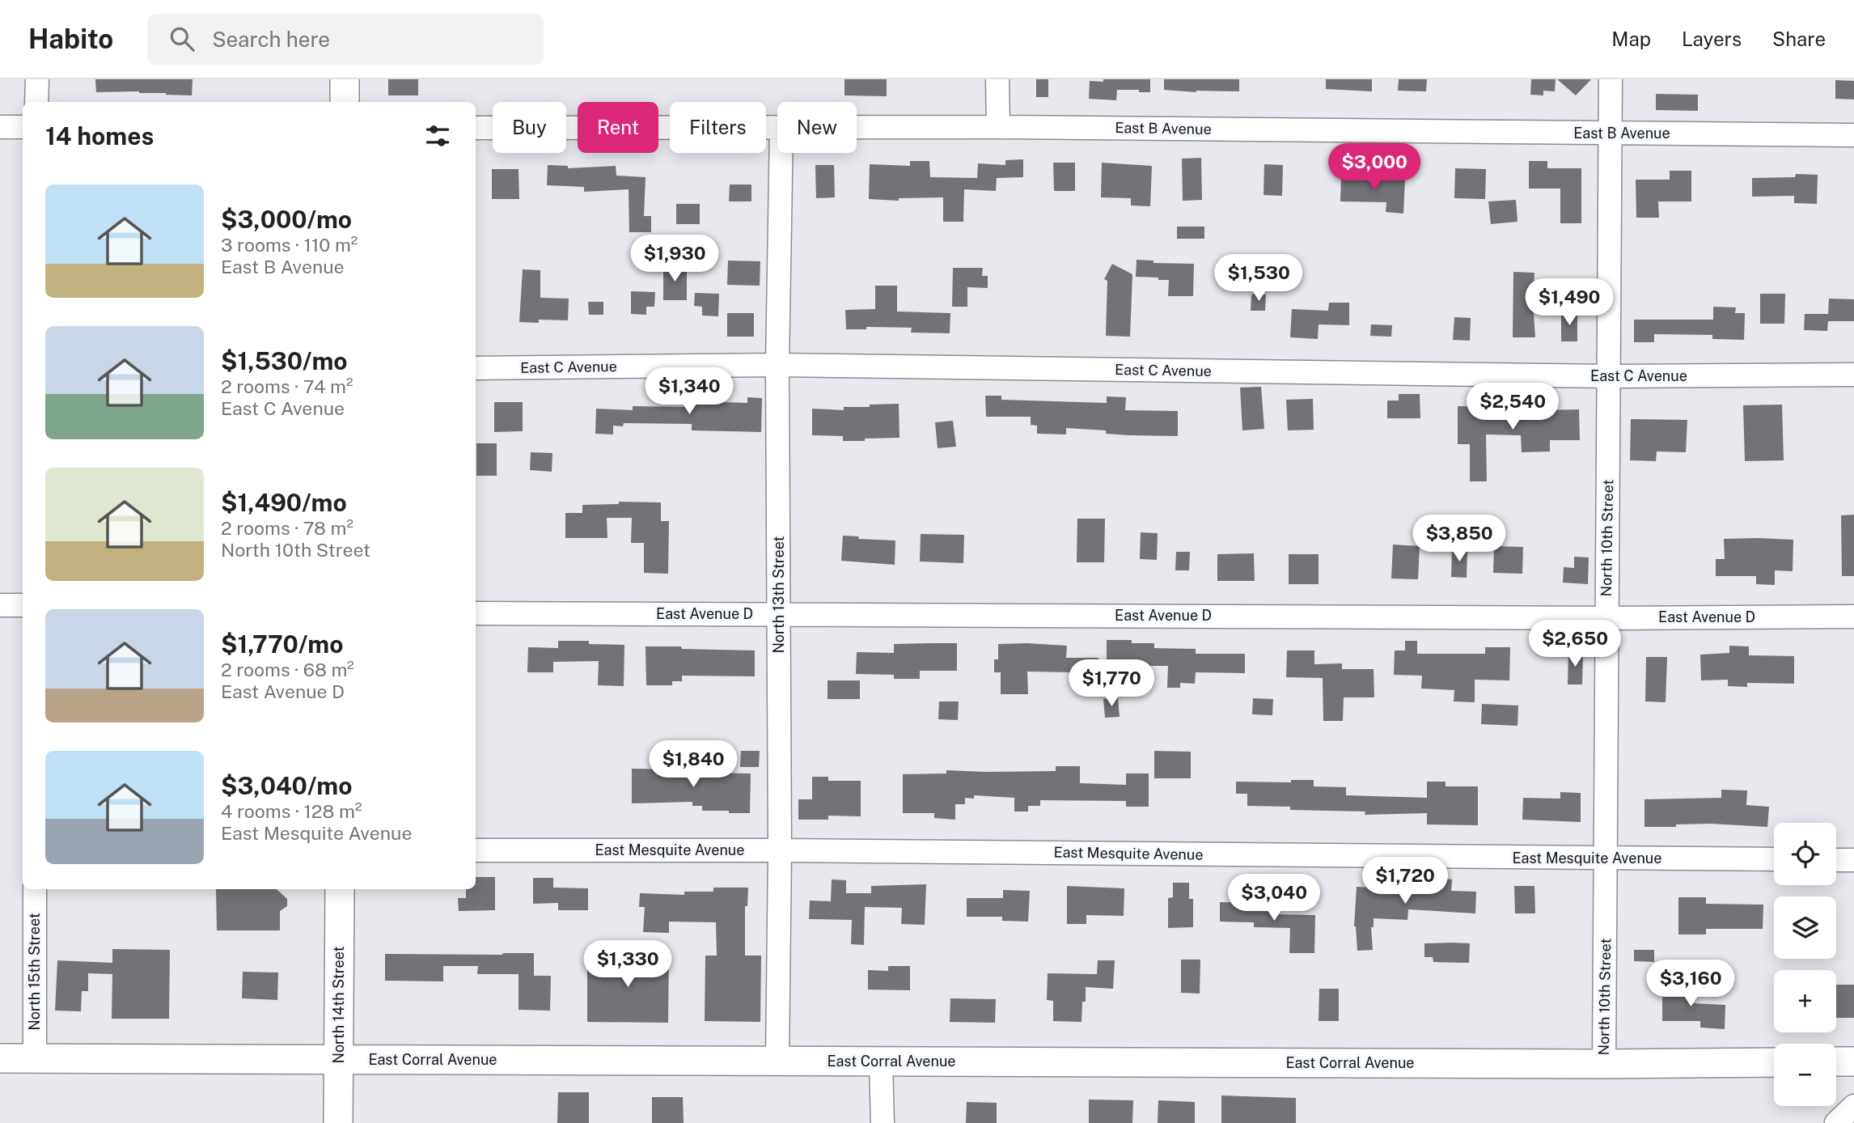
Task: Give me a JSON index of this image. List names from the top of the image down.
{
  "streets": {
    "main road": ["North 14th Street", "East Corral Avenue"],
    "street": [
      "East B Avenue",
      "East C Avenue",
      "North 10th Street",
      "North 13th Street",
      "East Avenue D",
      "East Mesquite Avenue",
      "North 15th Street"
    ]
  },
  "crossings": [
    ["East B Avenue", "North 10th Street"],
    ["East C Avenue", "North 10th Street"],
    ["East C Avenue", "North 13th Street"],
    ["North 10th Street", "East Avenue D"],
    ["North 10th Street", "East Mesquite Avenue"],
    ["North 10th Street", "East Corral Avenue"],
    ["North 13th Street", "East Avenue D"],
    ["North 13th Street", "East Mesquite Avenue"],
    ["North 13th Street", "East Corral Avenue"],
    ["North 15th Street", "East Corral Avenue"],
    ["North 14th Street", "East Corral Avenue"]
  ],
  "page": {
    "header": "Habito",
    "search": "Search here",
    "nav": ["Map", "Layers", "Share"],
    "chip": [
      "Buy",
      "Rent",
      "Filters",
      "New"
    ],
    "heading": "14 homes",
    "price": [
      "$3,000",
      "$1,930",
      "$1,530",
      "$1,490",
      "$1,340",
      "$2,540",
      "$3,850",
      "$2,650",
      "$1,770",
      "$1,840",
      "$1,720",
      "$3,040",
      "$1,330",
      "$3,160"
    ],
    "list": [
      {
        "name": "$3,000/mo",
        "note": "3 rooms · 110 m² · East B Avenue"
      },
      {
        "name": "$1,530/mo",
        "note": "2 rooms · 74 m² · East C Avenue"
      },
      {
        "name": "$1,490/mo",
        "note": "2 rooms · 78 m² · North 10th Street"
      },
      {
        "name": "$1,770/mo",
        "note": "2 rooms · 68 m² · East Avenue D"
      },
      {
        "name": "$3,040/mo",
        "note": "4 rooms · 128 m² · East Mesquite Avenue"
      }
    ],
    "map_buttons": ["+", "−"]
  }
}
